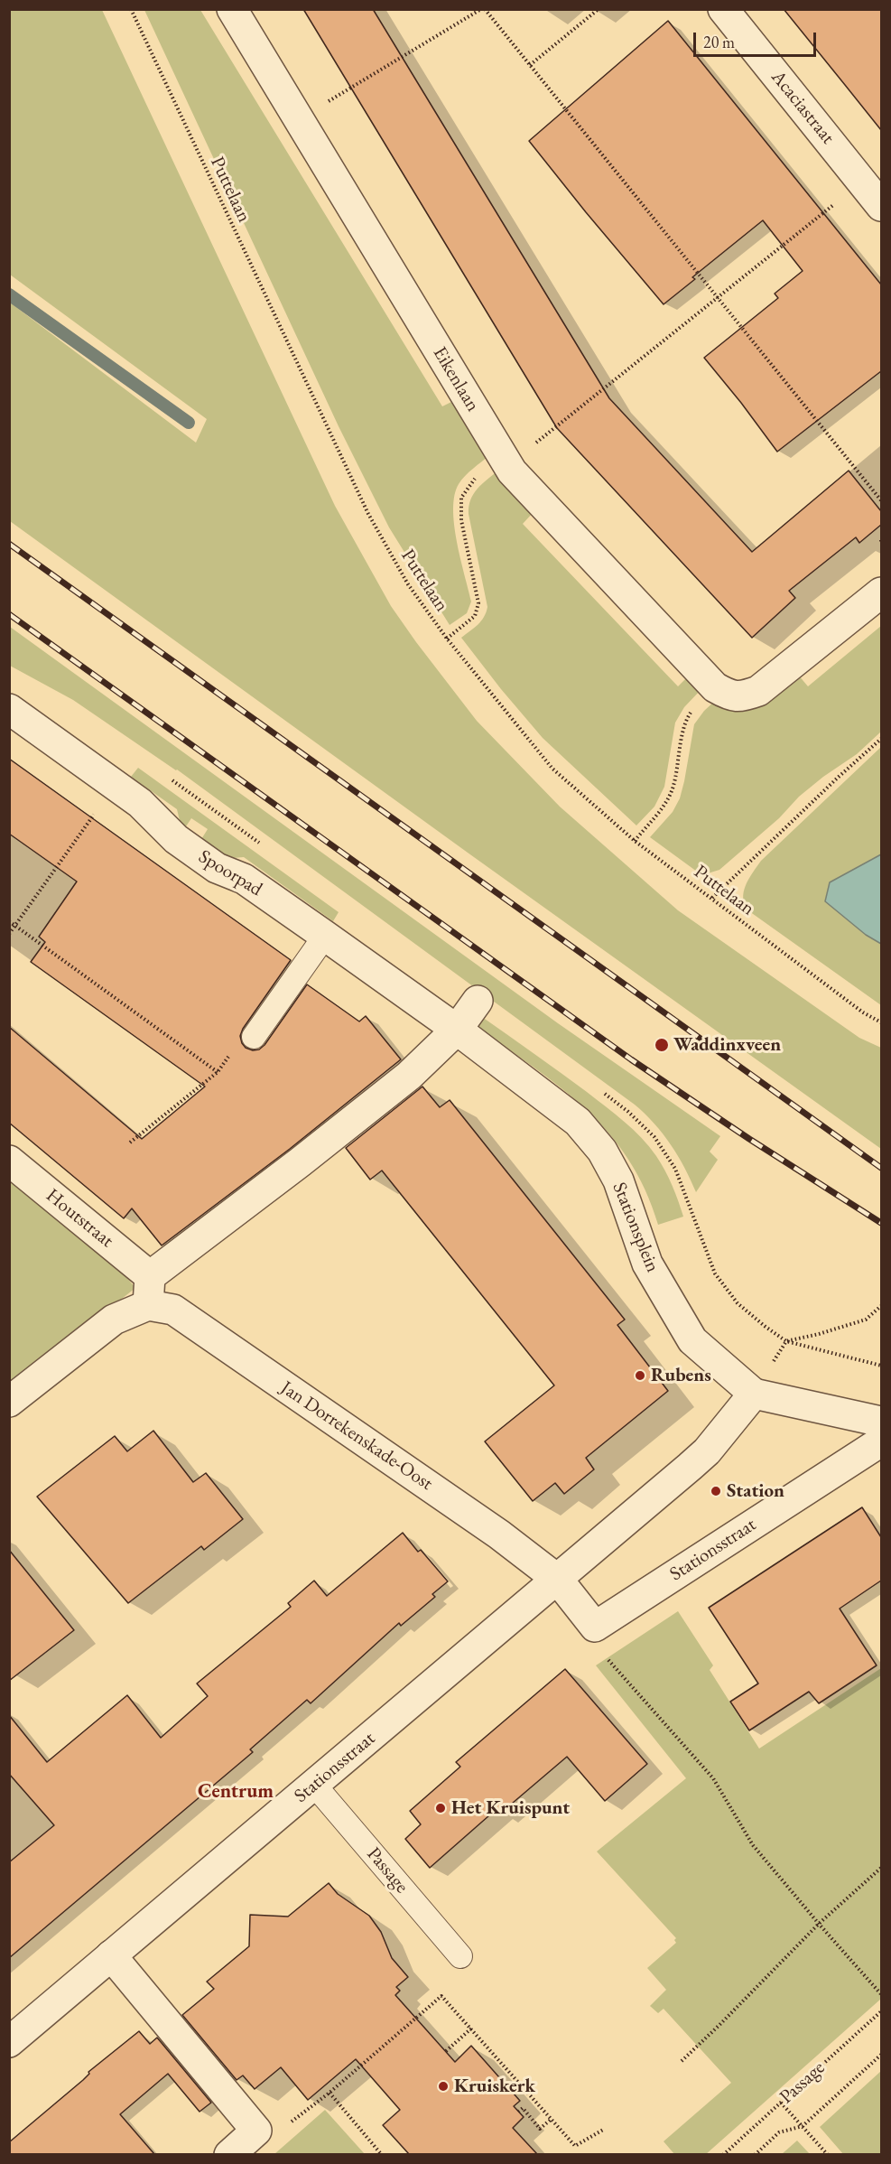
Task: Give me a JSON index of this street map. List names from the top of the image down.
{
  "streets": {
    "street": [
      "Acaciastraat",
      "Eikenlaan",
      "Spoorpad",
      "Houtstraat",
      "Stationsplein",
      "Jan Dorrekenskade-Oost",
      "Stationsstraat"
    ],
    "lane": ["Passage"],
    "path": ["Puttelaan"]
  },
  "crossings": [
    ["Spoorpad", "Stationsplein"],
    ["Stationsplein", "Stationsstraat"],
    ["Jan Dorrekenskade-Oost", "Stationsstraat"],
    ["Stationsstraat", "Passage"]
  ],
  "districts": ["Centrum"],
  "places": [
    "Waddinxveen",
    "Rubens",
    "Station",
    "Het Kruispunt",
    "Kruiskerk"
  ],
  "scale_bar": "20 m"
}
